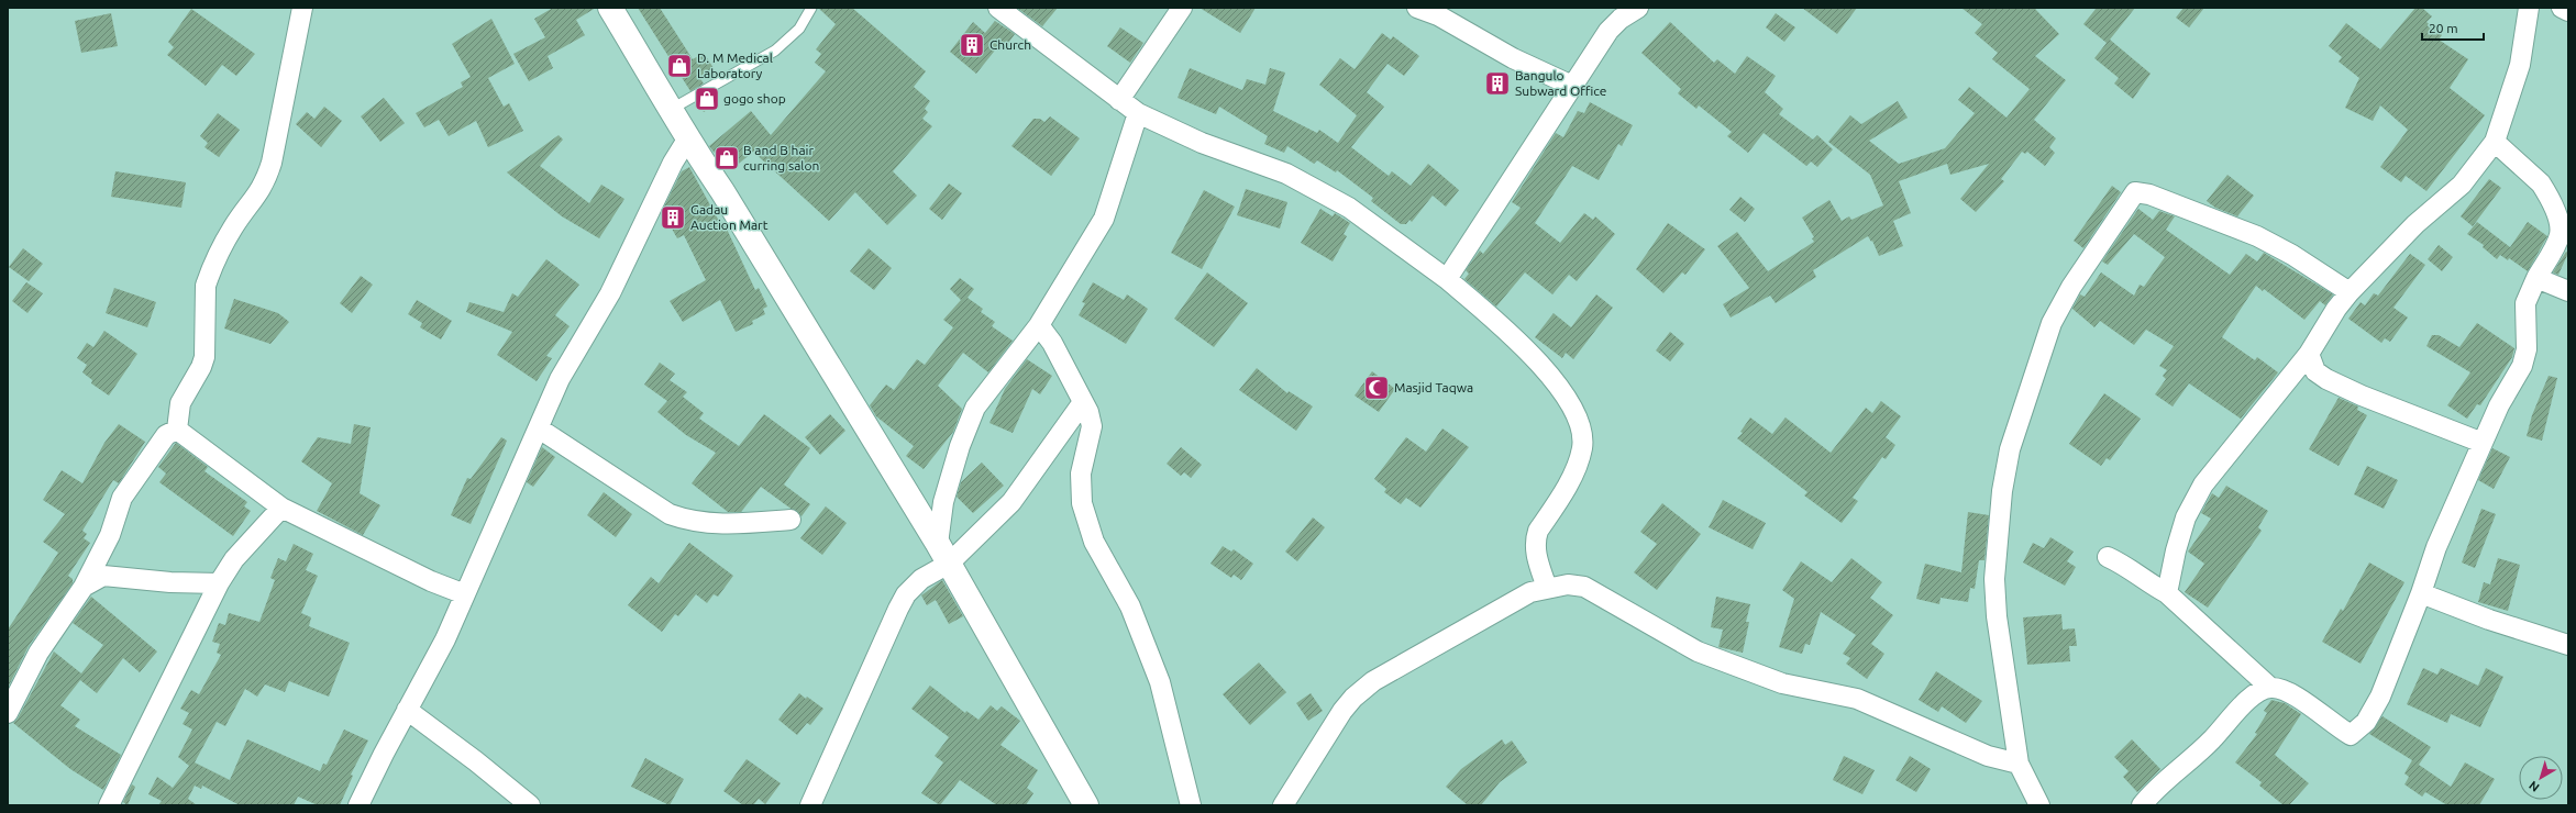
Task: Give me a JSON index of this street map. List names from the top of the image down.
{
  "places": {
    "building": ["Church", "Bangulo Subward Office", "Gadau Auction Mart"],
    "shop": ["D. M Medical Laboratory", "gogo shop", "B and B hair curring salon"],
    "mosque": ["Masjid Taqwa"]
  },
  "scale_bar": "20 m",
  "north": "bottom left"
}
